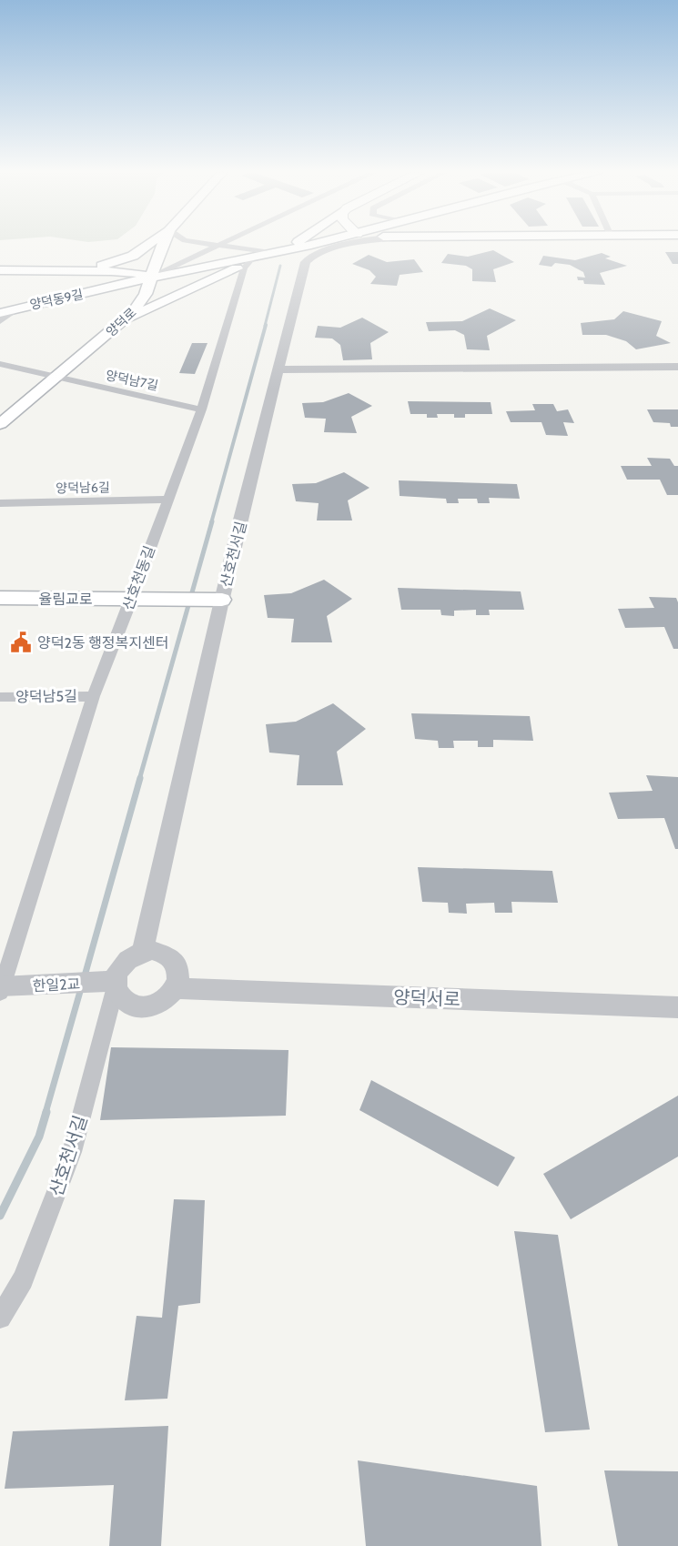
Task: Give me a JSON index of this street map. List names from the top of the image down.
{
  "streets": {
    "main road": ["양덕동9길", "양덕로", "율림교로"],
    "street": [
      "양덕남7길",
      "양덕남6길",
      "산호천서길",
      "산호천동길",
      "양덕남5길",
      "한일2교",
      "양덕서로"
    ]
  },
  "crossings": [
    ["양덕동9길", "양덕로"],
    ["양덕동9길", "산호천동길"],
    ["양덕로", "양덕남7길"],
    ["양덕남7길", "산호천동길"],
    ["양덕남6길", "산호천동길"],
    ["산호천서길", "율림교로"],
    ["산호천서길", "한일2교"],
    ["산호천서길", "양덕서로"],
    ["산호천동길", "율림교로"],
    ["산호천동길", "양덕남5길"],
    ["산호천동길", "한일2교"],
    ["한일2교", "양덕서로"]
  ],
  "places": {
    "public building": ["양덕2동 행정복지센터"]
  }
}
